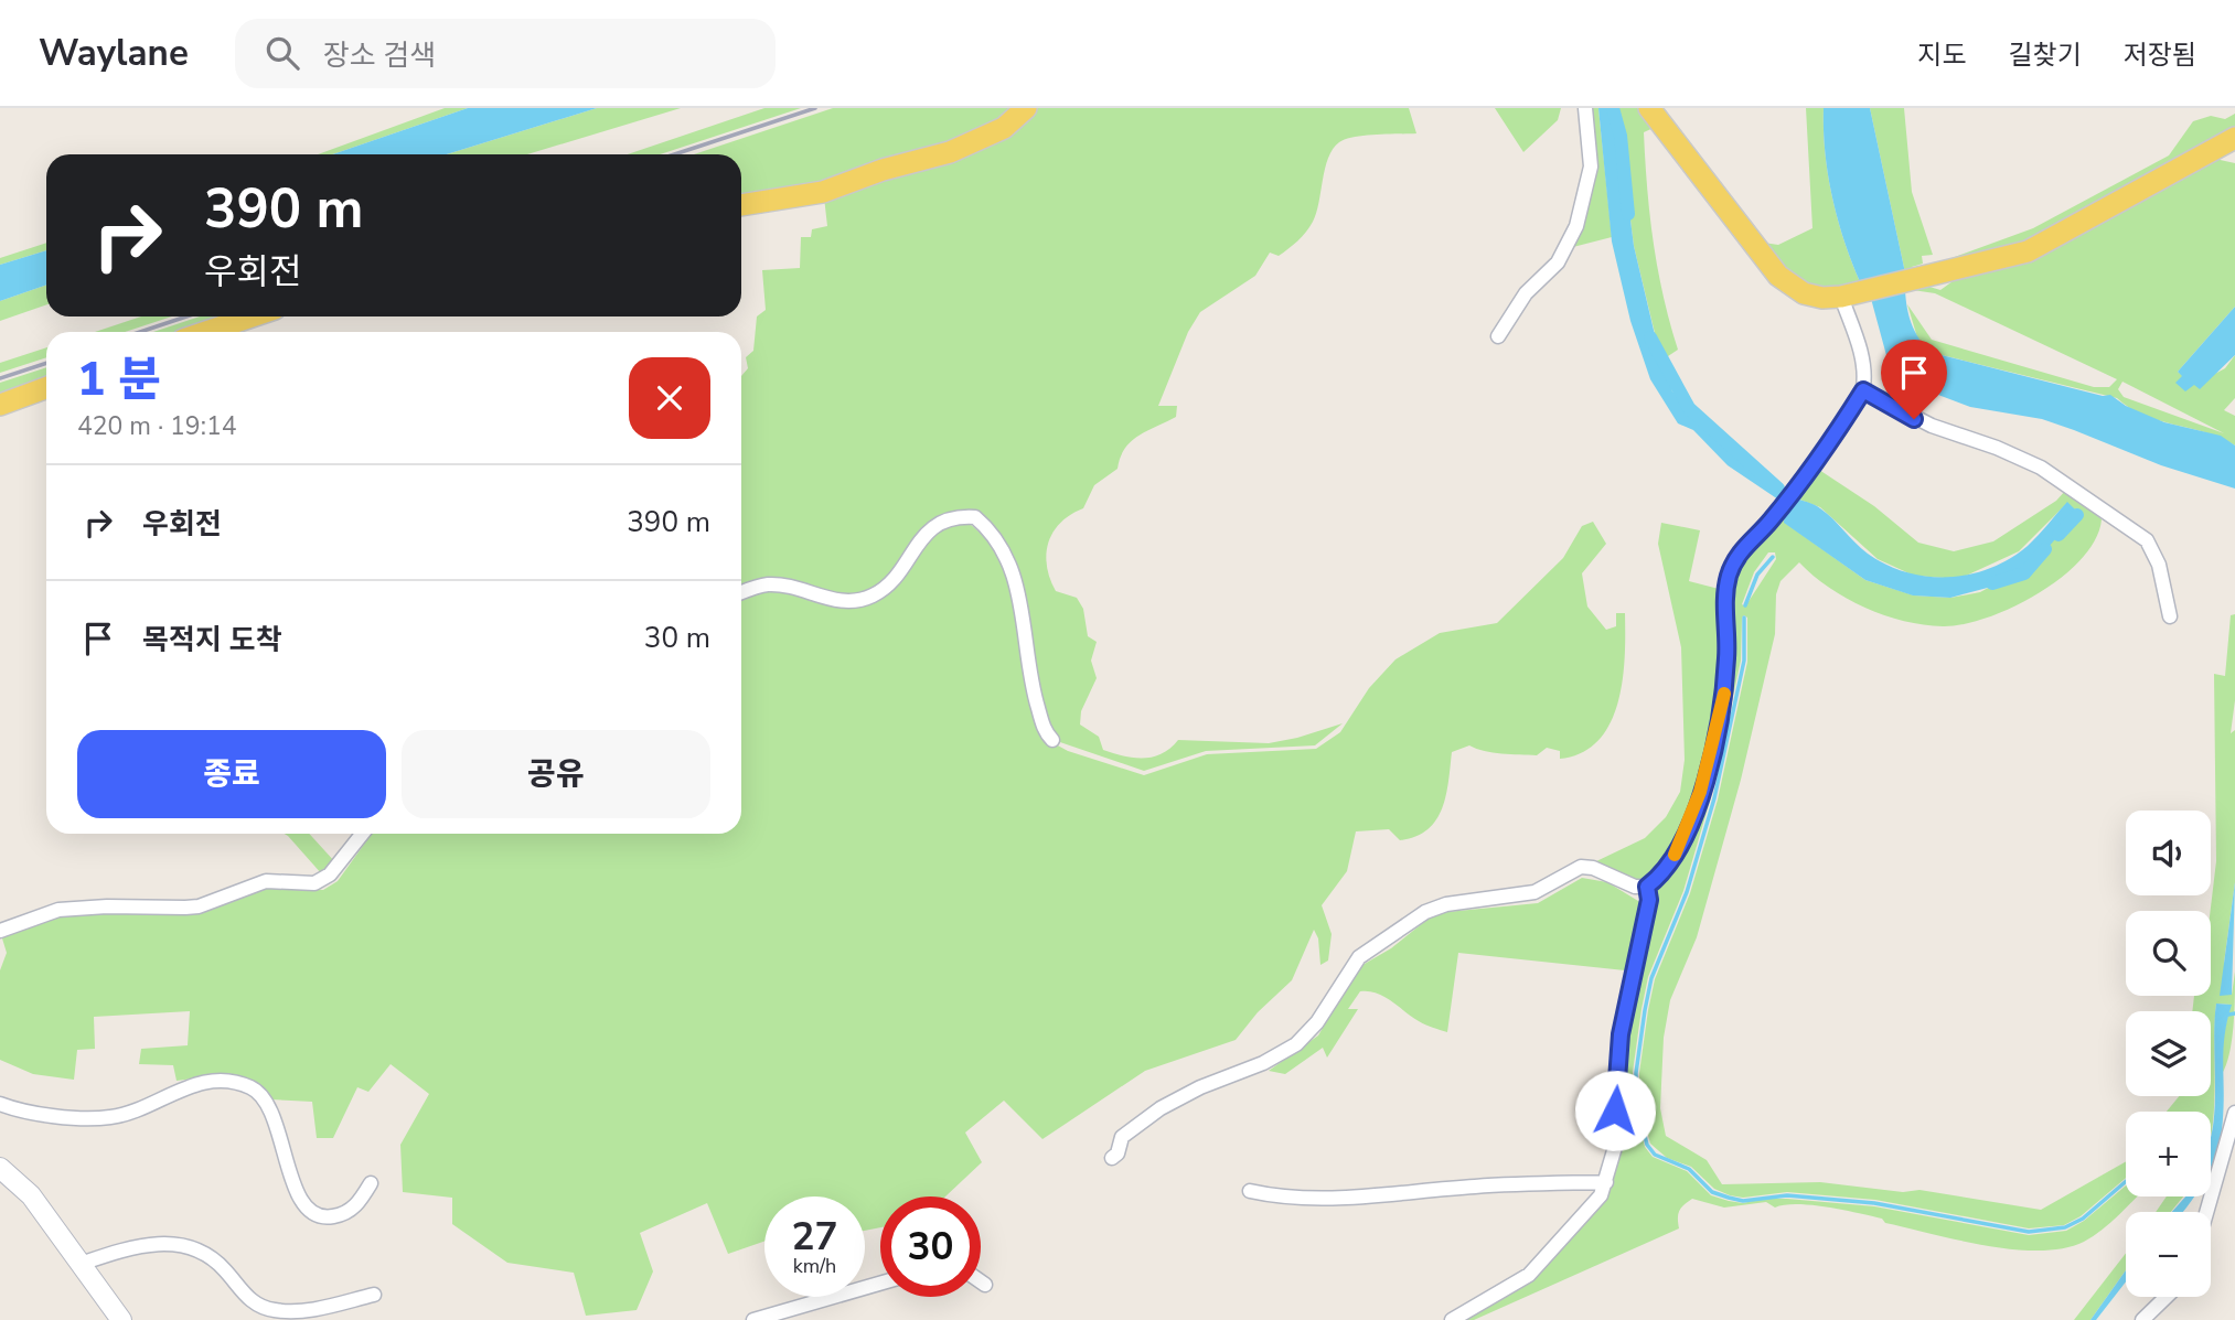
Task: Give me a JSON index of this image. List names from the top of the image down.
{
  "page": {
    "header": "Waylane",
    "search": "장소 검색",
    "nav": ["지도", "길찾기", "저장됨"],
    "turn": ["390 m", "우회전"],
    "heading": ["1 분", "420 m · 19:14"],
    "list": [
      {
        "name": "우회전",
        "value": "390 m"
      },
      {
        "name": "목적지 도착",
        "value": "30 m"
      }
    ],
    "buttons": ["종료", "공유"],
    "map_buttons": ["+", "−"],
    "speed": "27 km/h",
    "limit": "30"
  }
}
